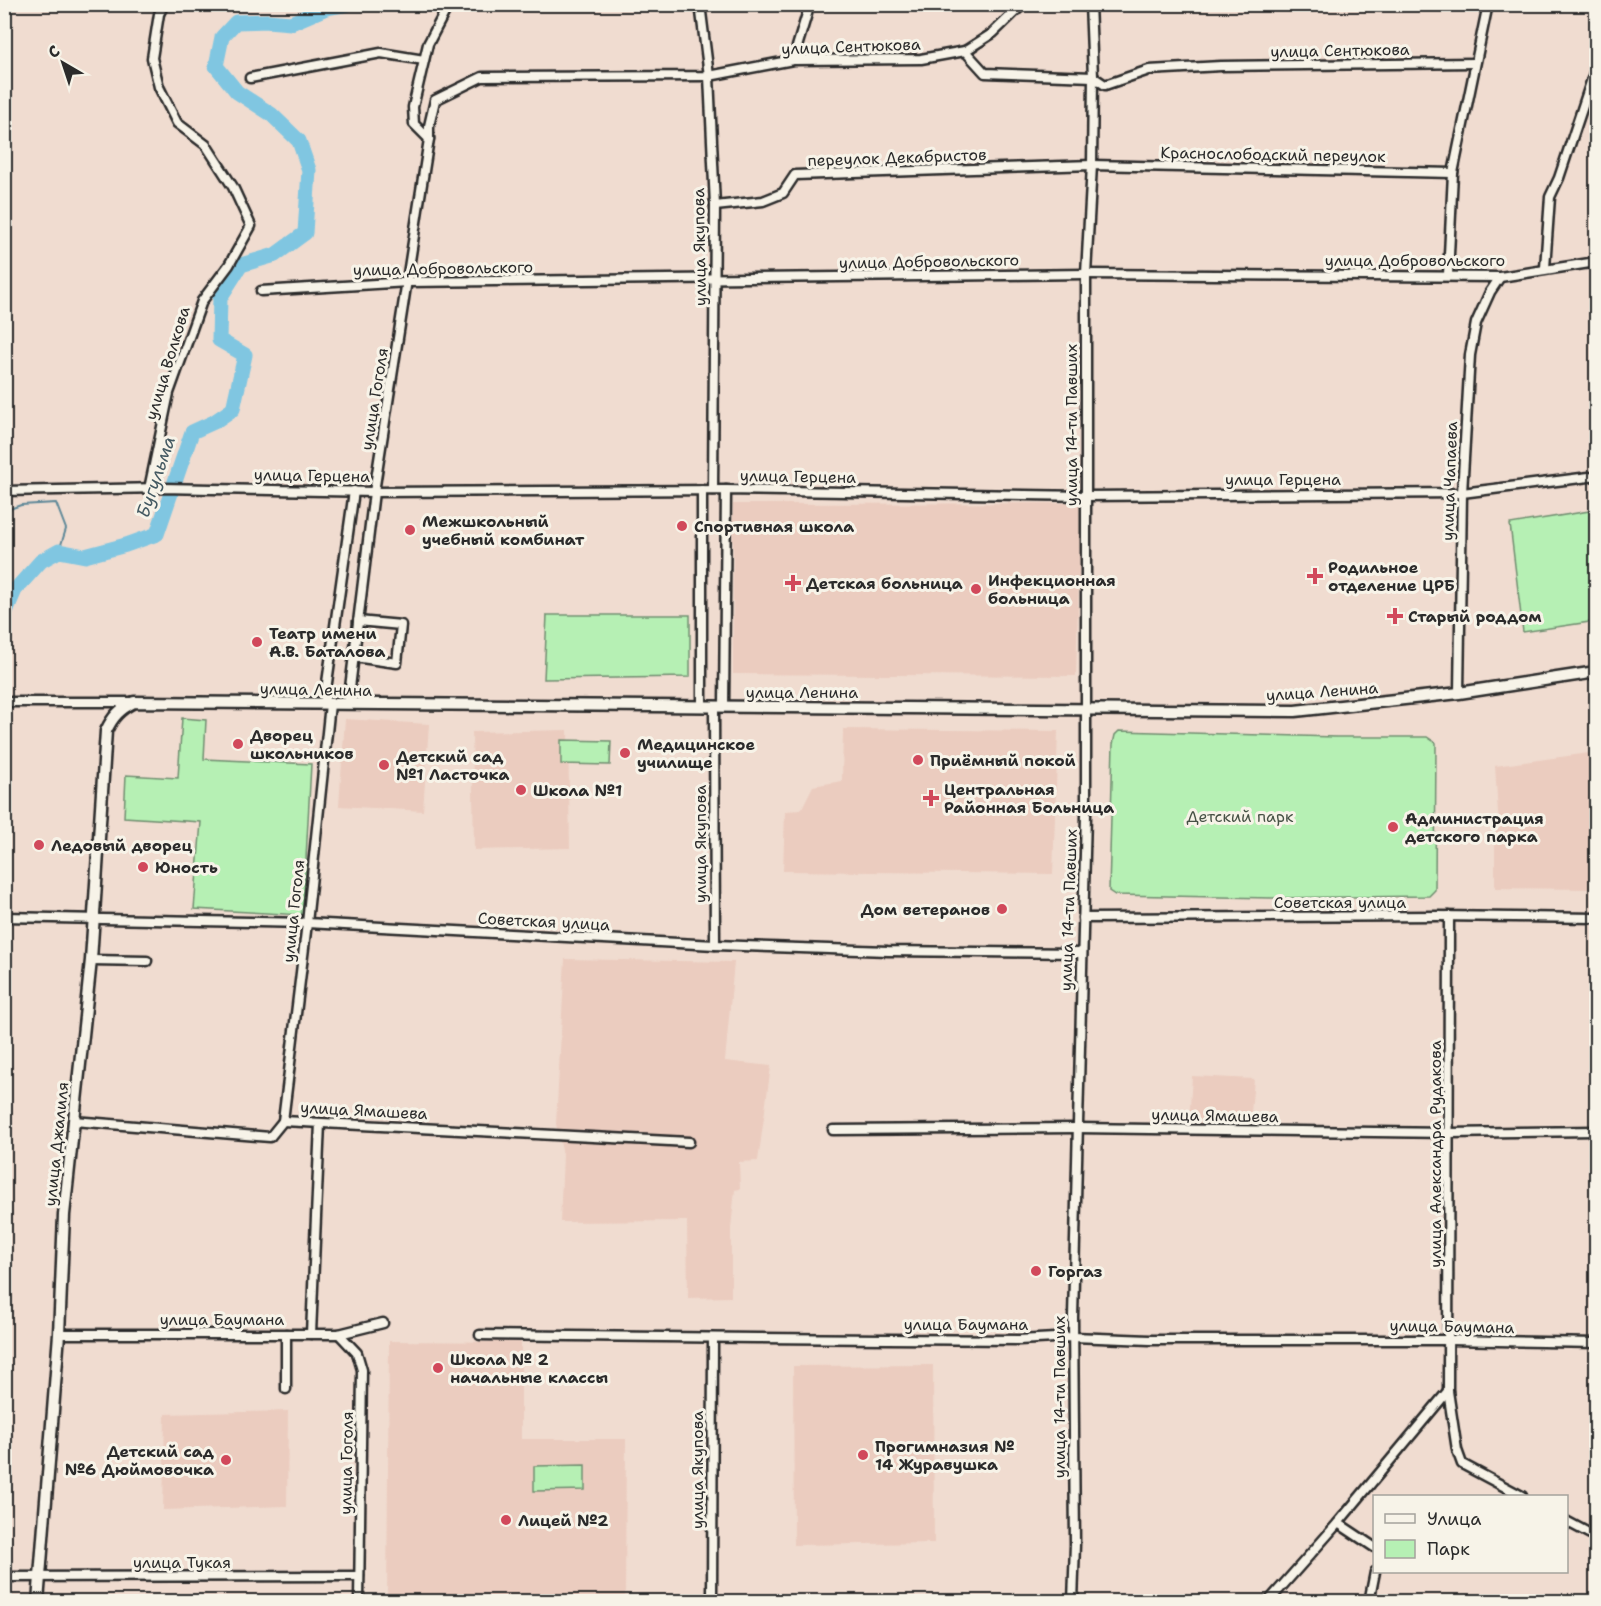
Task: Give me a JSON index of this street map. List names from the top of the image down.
{
  "streets": {
    "main road": ["улица Ленина", "улица Джалиля"],
    "street": [
      "улица Сентюкова",
      "Краснослободский переулок",
      "переулок Декабристов",
      "улица Якупова",
      "улица Добровольского",
      "улица Волкова",
      "улица Гоголя",
      "улица 14-ти Павших",
      "улица Герцена",
      "улица Чапаева",
      "Советская улица",
      "улица Ямашева",
      "улица Александра Рудакова",
      "улица Баумана",
      "улица Тукая"
    ]
  },
  "crossings": [
    ["улица Сентюкова", "улица Якупова"],
    ["улица Сентюкова", "улица Гоголя"],
    ["улица Сентюкова", "улица 14-ти Павших"],
    ["Краснослободский переулок", "переулок Декабристов"],
    ["Краснослободский переулок", "улица 14-ти Павших"],
    ["переулок Декабристов", "улица Якупова"],
    ["переулок Декабристов", "улица 14-ти Павших"],
    ["улица Якупова", "улица Добровольского"],
    ["улица Якупова", "улица Герцена"],
    ["улица Якупова", "улица Ленина"],
    ["улица Якупова", "Советская улица"],
    ["улица Якупова", "улица Баумана"],
    ["улица Добровольского", "улица Гоголя"],
    ["улица Добровольского", "улица 14-ти Павших"],
    ["улица Добровольского", "улица Чапаева"],
    ["улица Волкова", "улица Герцена"],
    ["улица Гоголя", "улица Герцена"],
    ["улица Гоголя", "улица Ленина"],
    ["улица Гоголя", "Советская улица"],
    ["улица Гоголя", "улица Ямашева"],
    ["улица Гоголя", "улица Баумана"],
    ["улица Гоголя", "улица Тукая"],
    ["улица 14-ти Павших", "улица Герцена"],
    ["улица 14-ти Павших", "улица Ленина"],
    ["улица 14-ти Павших", "Советская улица"],
    ["улица 14-ти Павших", "улица Ямашева"],
    ["улица 14-ти Павших", "улица Баумана"],
    ["улица Герцена", "улица Чапаева"],
    ["улица Чапаева", "улица Ленина"],
    ["улица Ленина", "улица Джалиля"],
    ["Советская улица", "улица Джалиля"],
    ["Советская улица", "улица Александра Рудакова"],
    ["улица Ямашева", "улица Джалиля"],
    ["улица Ямашева", "улица Александра Рудакова"],
    ["улица Джалиля", "улица Баумана"],
    ["улица Джалиля", "улица Тукая"],
    ["улица Александра Рудакова", "улица Баумана"]
  ],
  "water": ["Бугульма"],
  "parks": ["Детский парк"],
  "places": {
    "other": [
      "Спортивная школа",
      "Межшкольный учебный комбинат",
      "Инфекционная больница",
      "Театр имени А.В. Баталова",
      "Дворец школьников",
      "Медицинское училище",
      "Приёмный покой",
      "Детский сад №1 Ласточка",
      "Школа №1",
      "Администрация детского парка",
      "Ледовый дворец",
      "Юность",
      "Дом ветеранов",
      "Горгаз",
      "Школа № 2 начальные классы",
      "Прогимназия № 14 Журавушка",
      "Детский сад №6 Дюймовочка",
      "Лицей №2"
    ],
    "health": [
      "Родильное отделение ЦРБ",
      "Детская больница",
      "Старый роддом",
      "Центральная Районная Больница"
    ]
  },
  "legend": ["Улица", "Парк"],
  "north": "top left"
}
